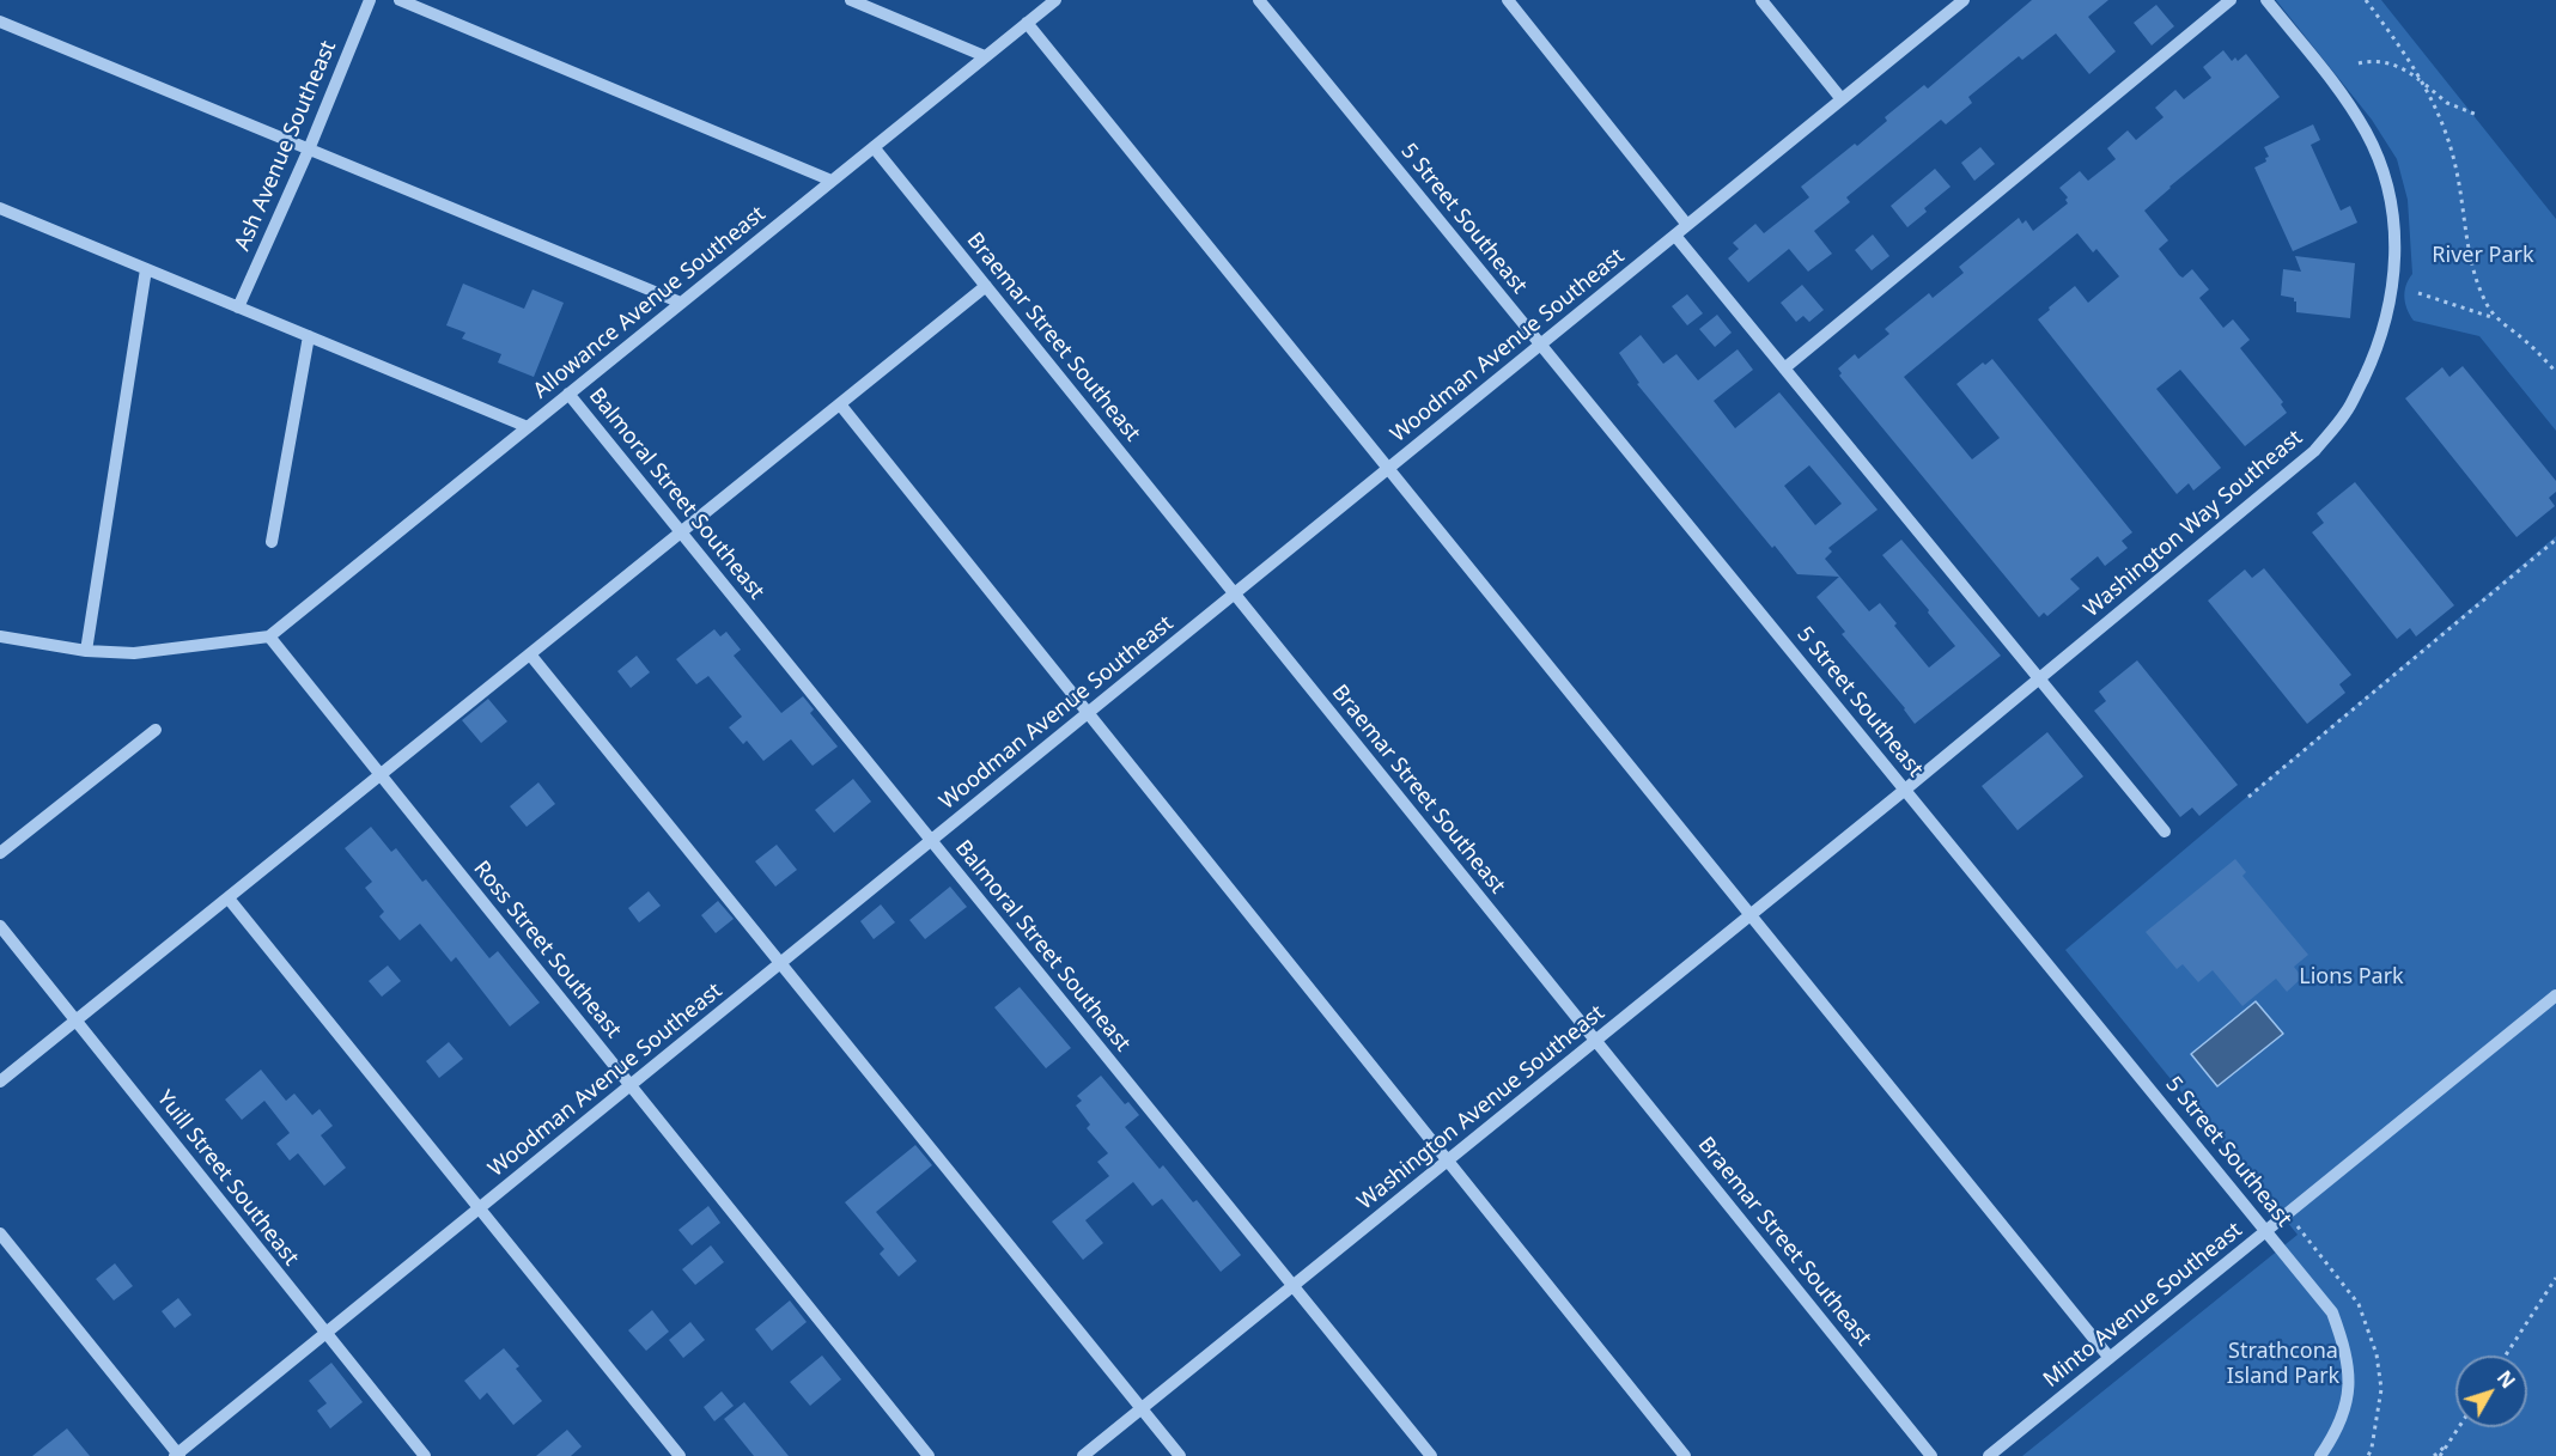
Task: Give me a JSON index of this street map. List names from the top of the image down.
{
  "streets": {
    "street": [
      "Ash Avenue Southeast",
      "5 Street Southeast",
      "Allowance Avenue Southeast",
      "Braemar Street Southeast",
      "Woodman Avenue Southeast",
      "Balmoral Street Southeast",
      "Washington Way Southeast",
      "Ross Street Southeast",
      "Washington Avenue Southeast",
      "Yuill Street Southeast",
      "Minto Avenue Southeast"
    ]
  },
  "crossings": [
    ["5 Street Southeast", "Woodman Avenue Southeast"],
    ["5 Street Southeast", "Washington Way Southeast"],
    ["5 Street Southeast", "Washington Avenue Southeast"],
    ["5 Street Southeast", "Minto Avenue Southeast"],
    ["Allowance Avenue Southeast", "Braemar Street Southeast"],
    ["Allowance Avenue Southeast", "Balmoral Street Southeast"],
    ["Allowance Avenue Southeast", "Ross Street Southeast"],
    ["Braemar Street Southeast", "Woodman Avenue Southeast"],
    ["Braemar Street Southeast", "Washington Avenue Southeast"],
    ["Woodman Avenue Southeast", "Balmoral Street Southeast"],
    ["Woodman Avenue Southeast", "Ross Street Southeast"],
    ["Woodman Avenue Southeast", "Yuill Street Southeast"],
    ["Balmoral Street Southeast", "Washington Avenue Southeast"],
    ["Washington Way Southeast", "Washington Avenue Southeast"]
  ],
  "parks": ["River Park", "Lions Park", "Strathcona Island Park"],
  "north": "top right"
}
